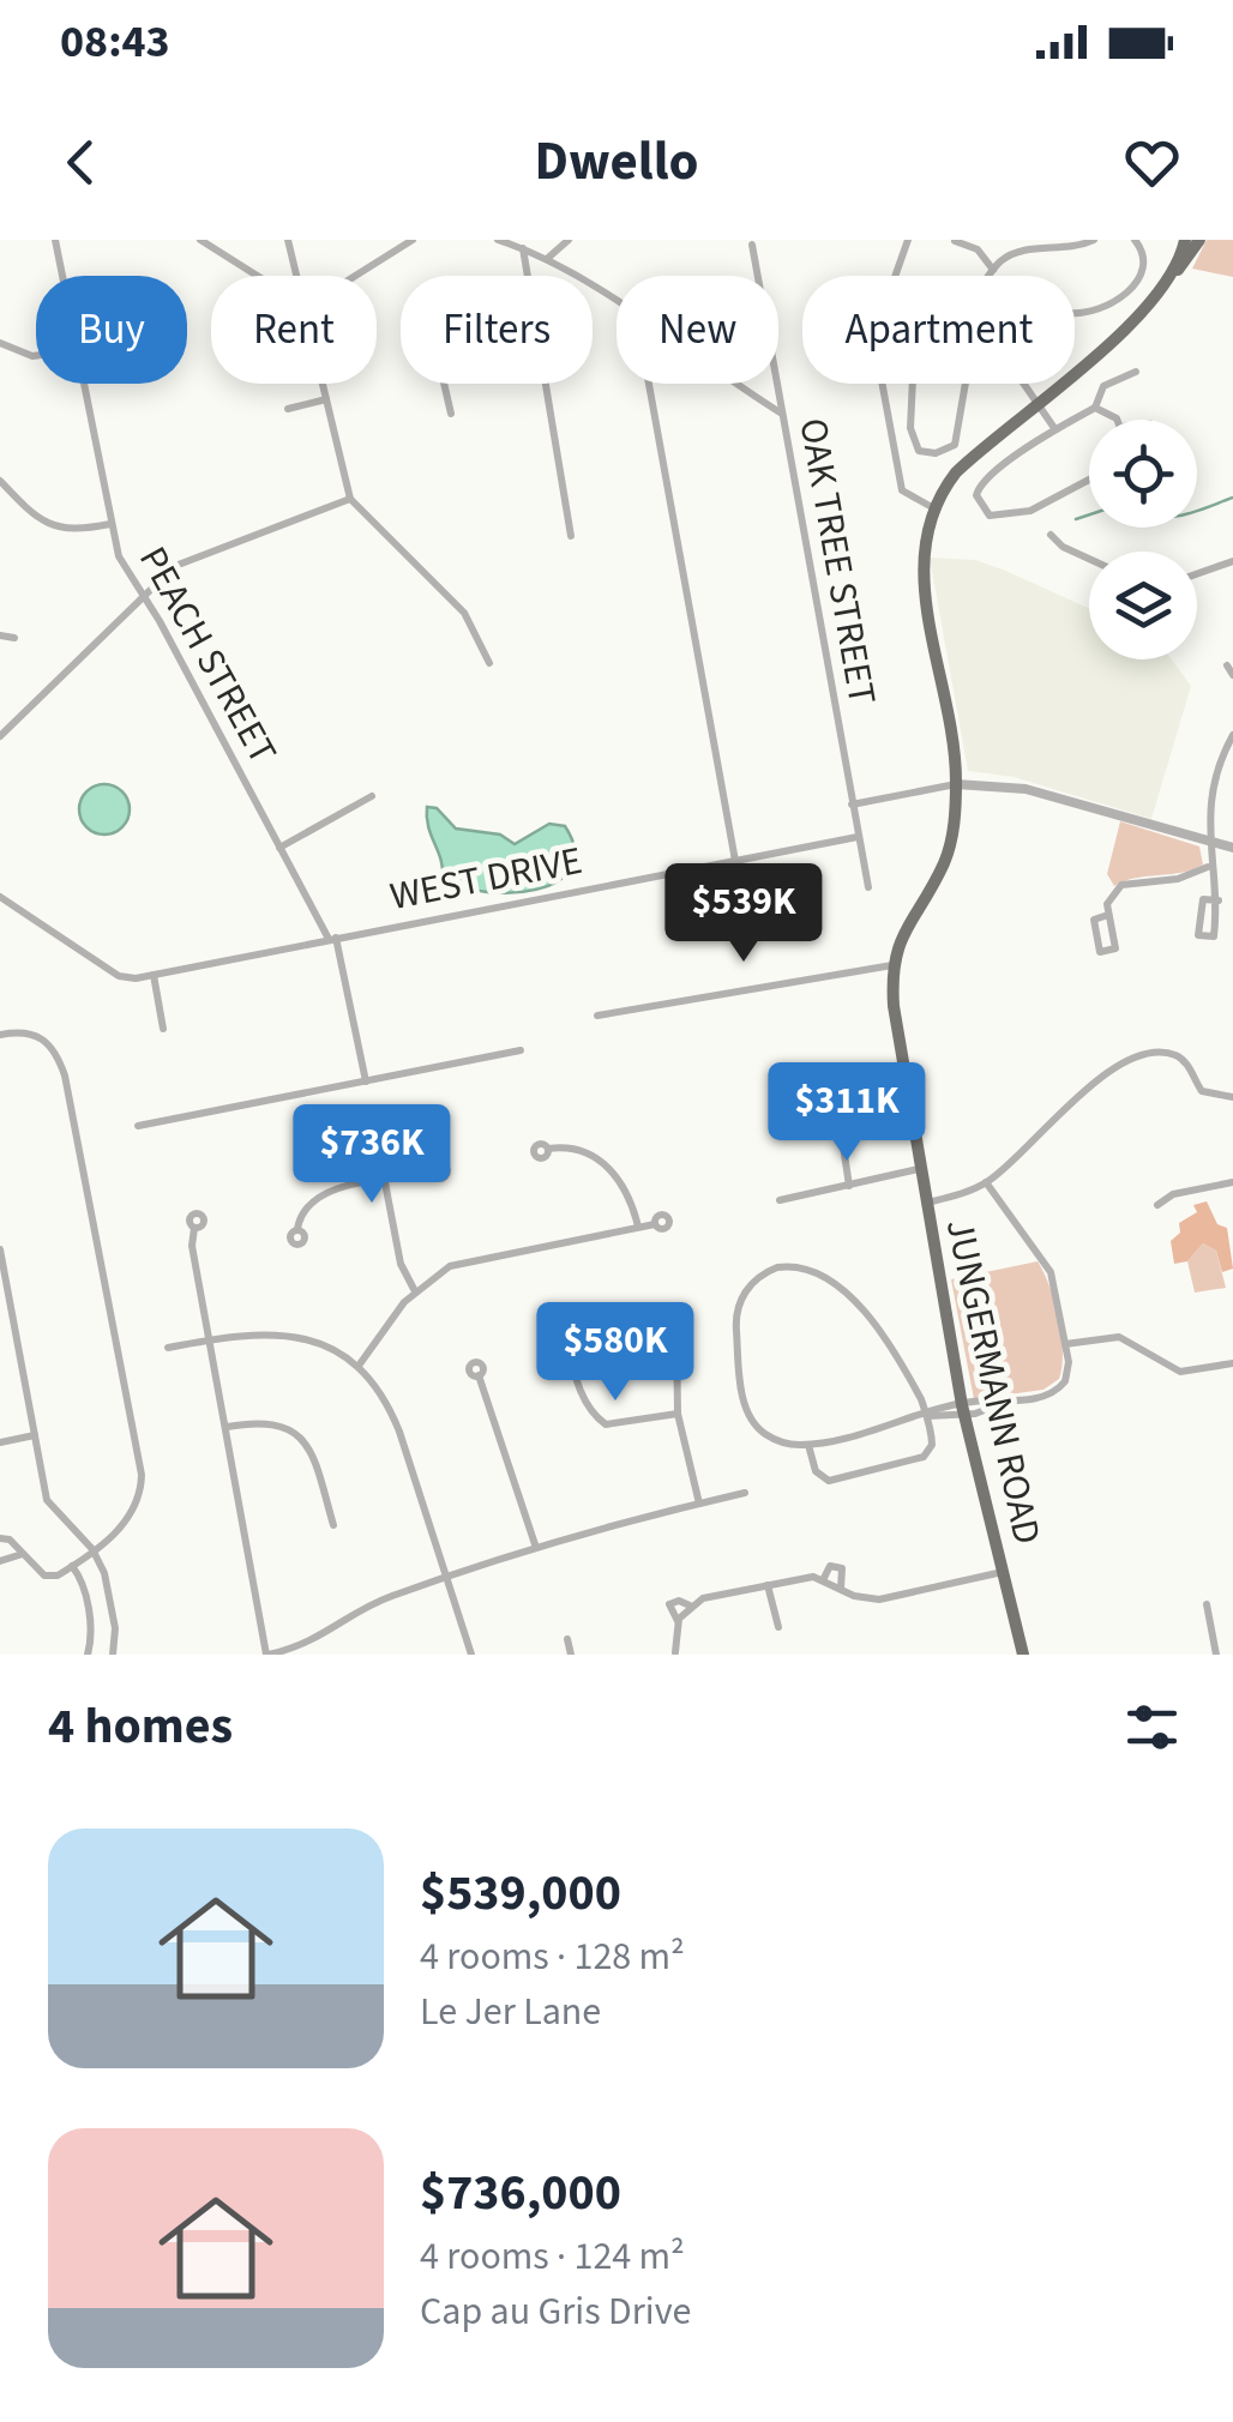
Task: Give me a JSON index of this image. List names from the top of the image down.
{
  "streets": {
    "main road": ["JUNGERMANN ROAD"],
    "street": ["OAK TREE STREET", "PEACH STREET", "WEST DRIVE"]
  },
  "crossings": [
    ["OAK TREE STREET", "WEST DRIVE"],
    ["PEACH STREET", "WEST DRIVE"]
  ],
  "page": {
    "status": "08:43",
    "header": "Dwello",
    "chip": [
      "Buy",
      "Rent",
      "Filters",
      "New",
      "Apartment"
    ],
    "price": [
      "$539K",
      "$311K",
      "$736K",
      "$580K"
    ],
    "heading": "4 homes",
    "list": [
      {
        "name": "$539,000",
        "note": "4 rooms · 128 m² · Le Jer Lane"
      },
      {
        "name": "$736,000",
        "note": "4 rooms · 124 m² · Cap au Gris Drive"
      }
    ]
  }
}
